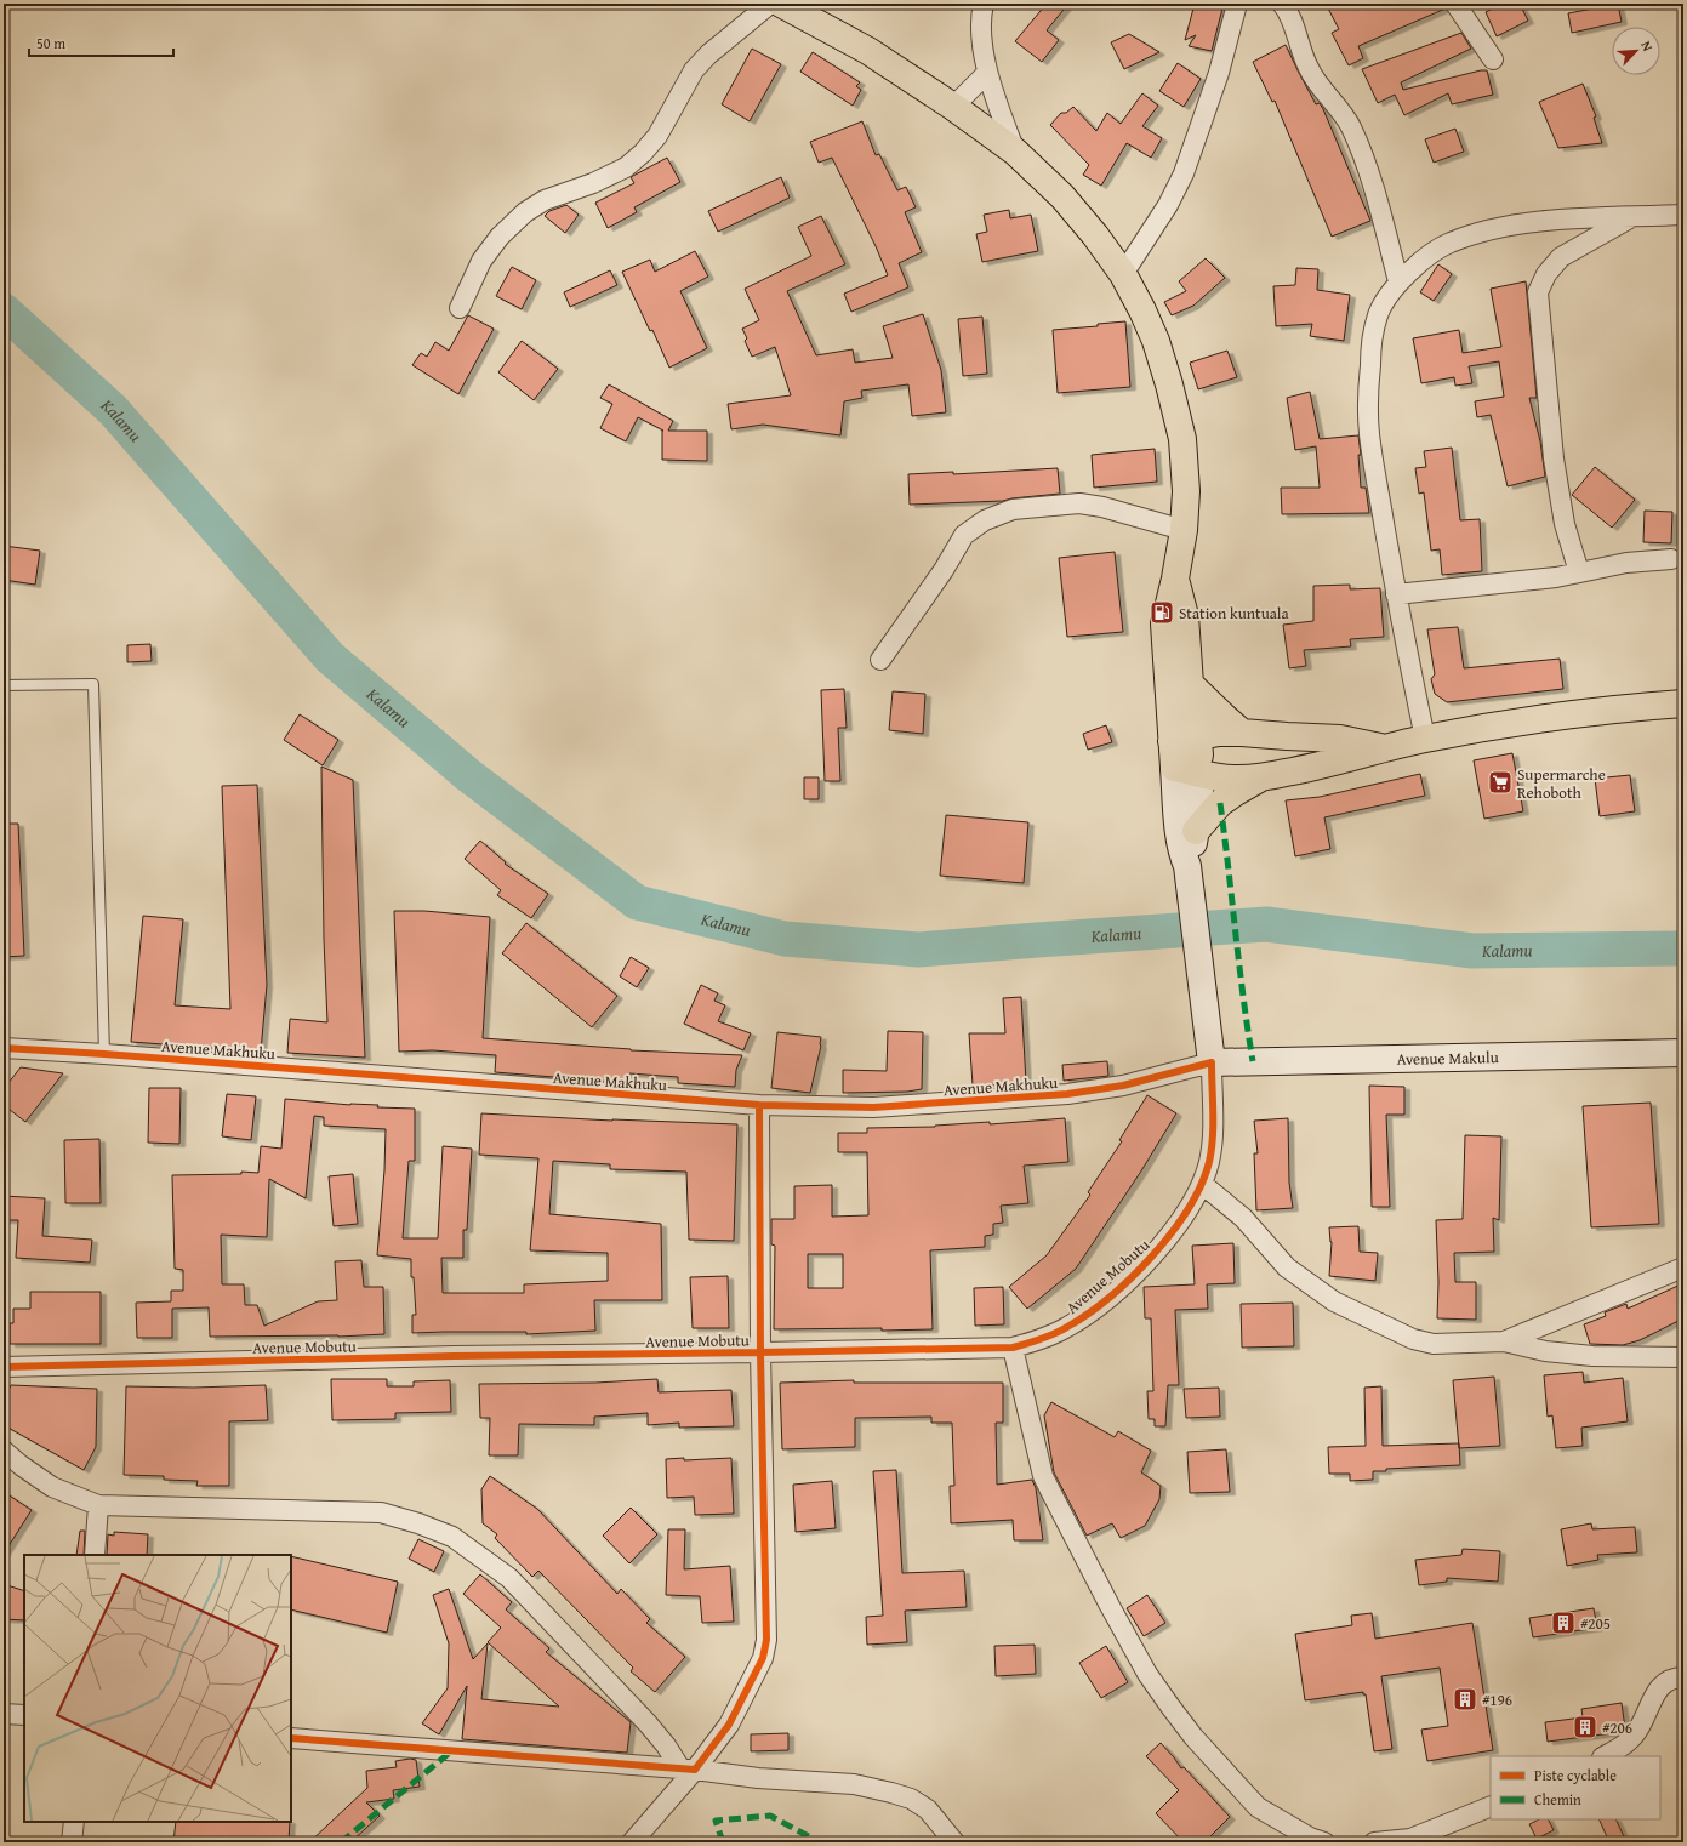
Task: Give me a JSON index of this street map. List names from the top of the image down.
{
  "streets": {
    "main road": ["Avenue Makulu"],
    "street": ["Avenue Makhuku", "Avenue Mobutu"]
  },
  "crossings": [
    ["Avenue Makhuku", "Avenue Makulu"],
    ["Avenue Makhuku", "Avenue Mobutu"],
    ["Avenue Makulu", "Avenue Mobutu"]
  ],
  "water": ["Kalamu"],
  "places": {
    "fuel station": ["Station kuntuala"],
    "supermarket": ["Supermarche Rehoboth"],
    "building": ["#205", "#196", "#206"]
  },
  "legend": ["Piste cyclable", "Chemin"],
  "scale_bar": "50 m",
  "north": "top right"
}
